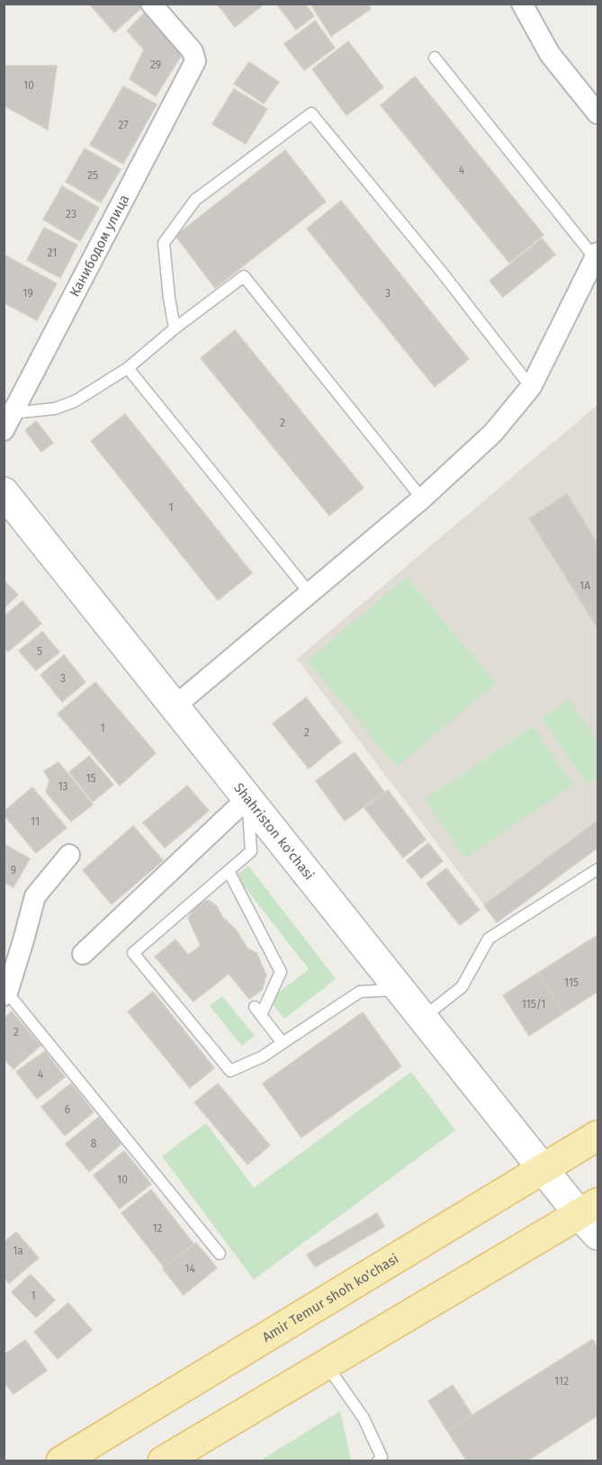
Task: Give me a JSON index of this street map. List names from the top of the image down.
{
  "streets": {
    "main road": ["Shahriston ko'chasi", "Amir Temur shoh ko'chasi"],
    "street": ["Канибодом улица"]
  },
  "crossings": [
    ["Shahriston ko'chasi", "Amir Temur shoh ko'chasi"]
  ],
  "house_numbers": [
    "29",
    "10",
    "27",
    "4",
    "25",
    "23",
    "21",
    "19",
    "3",
    "2",
    "1",
    "1A",
    "5",
    "3",
    "1",
    "2",
    "15",
    "13",
    "11",
    "9",
    "115",
    "115/1",
    "2",
    "4",
    "6",
    "8",
    "10",
    "12",
    "1a",
    "14",
    "1",
    "112"
  ]
}
